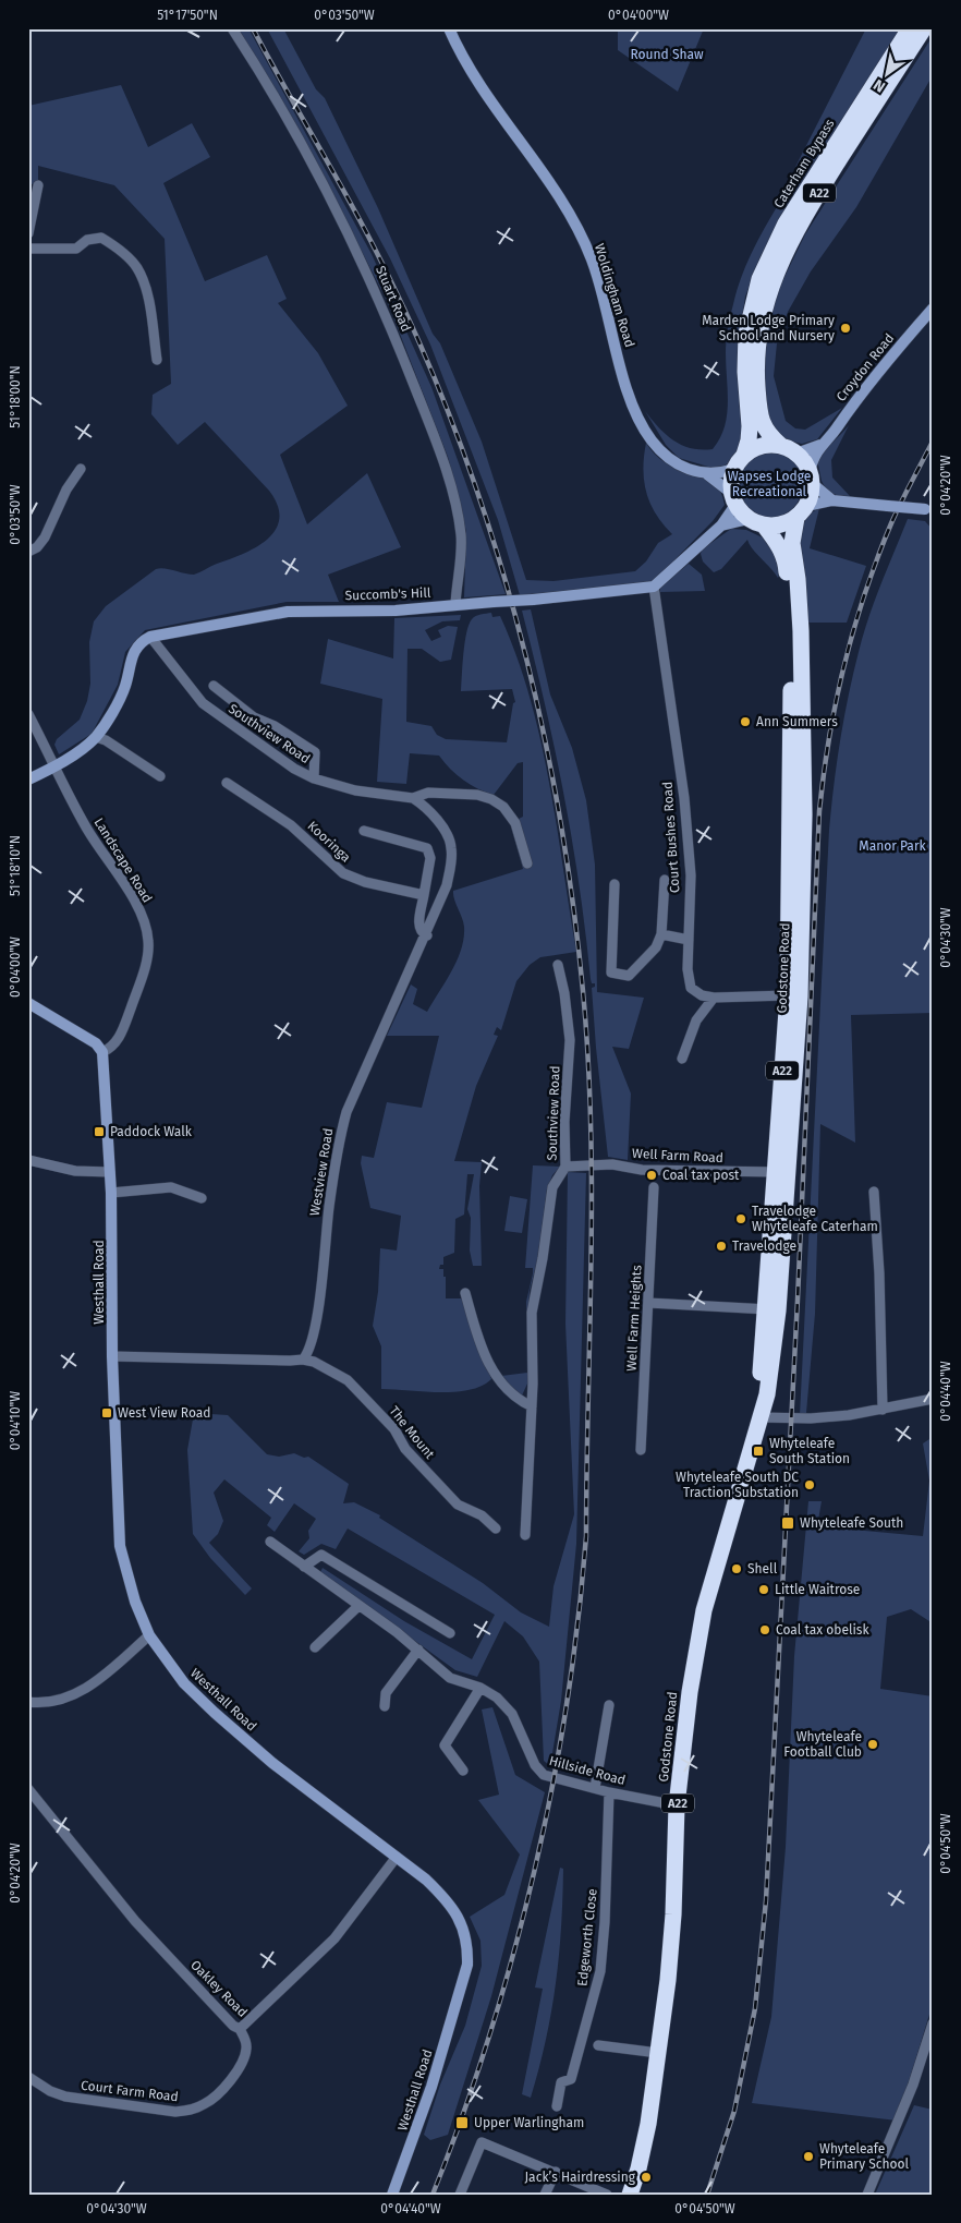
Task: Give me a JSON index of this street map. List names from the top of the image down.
{
  "streets": {
    "highway": ["Caterham Bypass", "A22", "Godstone Road"],
    "street": [
      "Woldingham Road",
      "Stuart Road",
      "Croydon Road",
      "Succomb's Hill",
      "Southview Road",
      "Court Bushes Road",
      "Kooringa",
      "Landscape Road",
      "Well Farm Road",
      "Westview Road",
      "Westhall Road",
      "Well Farm Heights",
      "The Mount",
      "Hillside Road",
      "Edgeworth Close",
      "Oakley Road",
      "Court Farm Road"
    ]
  },
  "crossings": [
    ["Caterham Bypass", "Woldingham Road"],
    ["Caterham Bypass", "Croydon Road"],
    ["Caterham Bypass", "Godstone Road"],
    ["Woldingham Road", "Croydon Road"],
    ["Woldingham Road", "Godstone Road"],
    ["Stuart Road", "Succomb's Hill"],
    ["Croydon Road", "Godstone Road"],
    ["Succomb's Hill", "Southview Road"],
    ["Succomb's Hill", "Court Bushes Road"],
    ["Southview Road", "Well Farm Road"],
    ["Southview Road", "Westview Road"],
    ["Court Bushes Road", "Godstone Road"],
    ["Landscape Road", "Westhall Road"],
    ["Godstone Road", "Well Farm Road"],
    ["Godstone Road", "Hillside Road"],
    ["Westview Road", "The Mount"],
    ["Westhall Road", "Oakley Road"],
    ["Hillside Road", "Edgeworth Close"],
    ["Oakley Road", "Court Farm Road"]
  ],
  "parks": ["Round Shaw", "Wapses Lodge Recreational", "Manor Park"],
  "places": {
    "other": [
      "Marden Lodge Primary School and Nursery",
      "Ann Summers",
      "Coal tax post",
      "Travelodge Whyteleafe Caterham",
      "Travelodge",
      "Whyteleafe South DC Traction Substation",
      "Shell",
      "Little Waitrose",
      "Coal tax obelisk",
      "Whyteleafe Football Club",
      "Whyteleafe Primary School",
      "Jack’s Hairdressing"
    ],
    "transit": [
      "Paddock Walk",
      "West View Road",
      "Whyteleafe South Station",
      "Whyteleafe South",
      "Upper Warlingham"
    ]
  },
  "north": "bottom left",
  "coordinates": [
    "51°17'50\"N",
    "0°03'50\"W",
    "0°04'00\"W",
    "51°18'00\"N",
    "0°04'20\"W",
    "51°18'10\"N",
    "0°04'30\"W",
    "0°04'40\"W",
    "0°04'10\"W",
    "0°04'50\"W"
  ]
}
